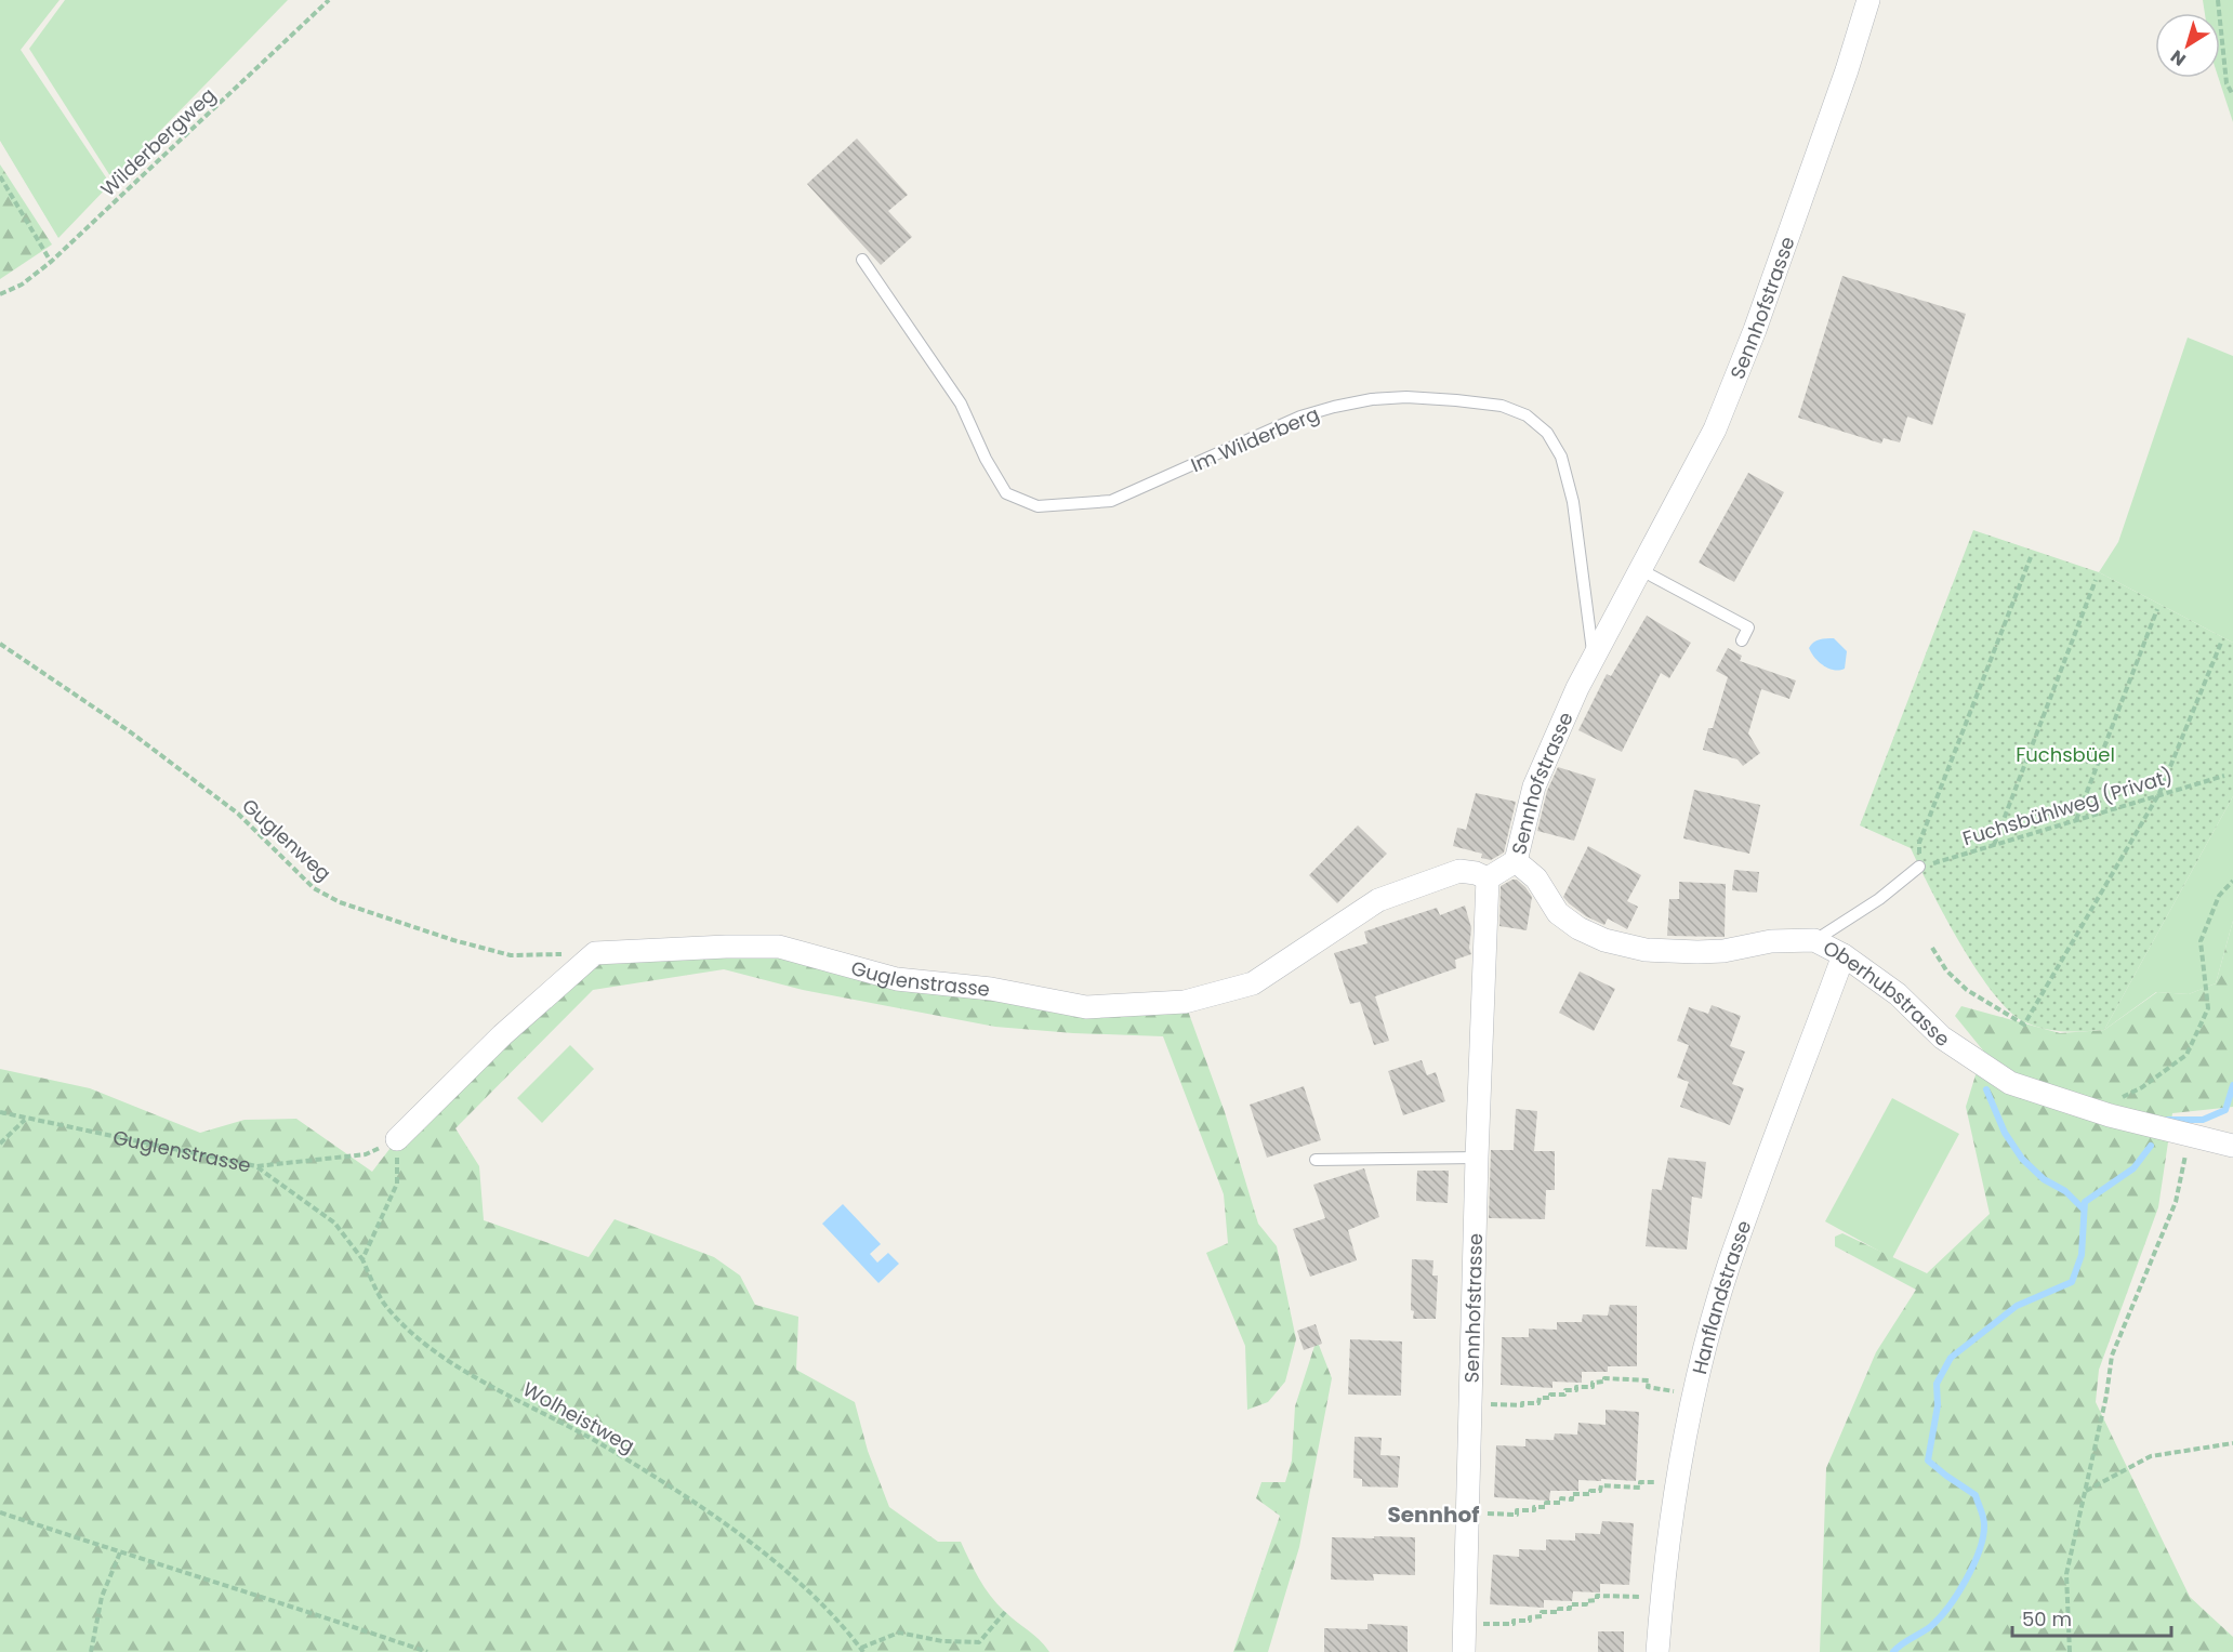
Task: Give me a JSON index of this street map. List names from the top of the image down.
{
  "streets": {
    "street": [
      "Sennhofstrasse",
      "Guglenstrasse",
      "Oberhubstrasse",
      "Hanflandstrasse"
    ],
    "lane": ["Im Wilderberg"],
    "path": [
      "Wilderbergweg",
      "Fuchsbühlweg (Privat)",
      "Guglenweg",
      "Wolheistweg"
    ]
  },
  "crossings": [
    ["Sennhofstrasse", "Im Wilderberg"],
    ["Sennhofstrasse", "Guglenstrasse"],
    ["Sennhofstrasse", "Oberhubstrasse"],
    ["Guglenweg", "Guglenstrasse"],
    ["Guglenstrasse", "Wolheistweg"],
    ["Oberhubstrasse", "Hanflandstrasse"]
  ],
  "districts": ["Sennhof"],
  "parks": ["Fuchsbüel"],
  "scale_bar": "50 m",
  "north": "bottom left"
}
